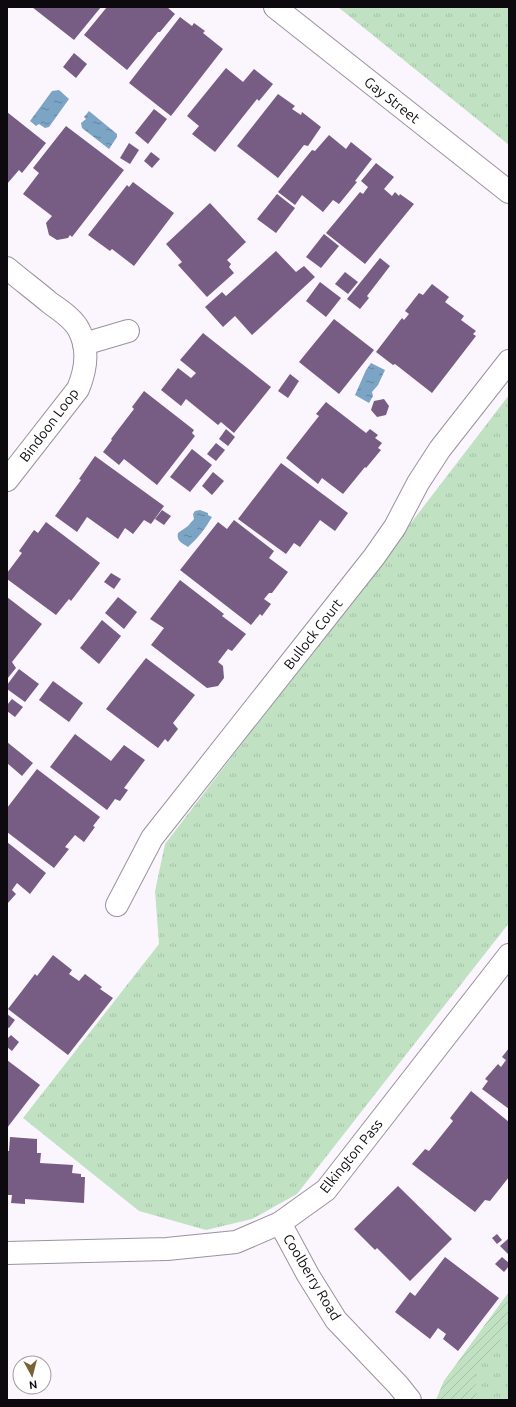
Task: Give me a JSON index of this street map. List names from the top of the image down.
{
  "streets": {
    "street": [
      "Gay Street",
      "Bindoon Loop",
      "Bullock Court",
      "Elkington Pass",
      "Coolberry Road"
    ]
  },
  "crossings": [
    ["Elkington Pass", "Coolberry Road"]
  ],
  "north": "bottom"
}
